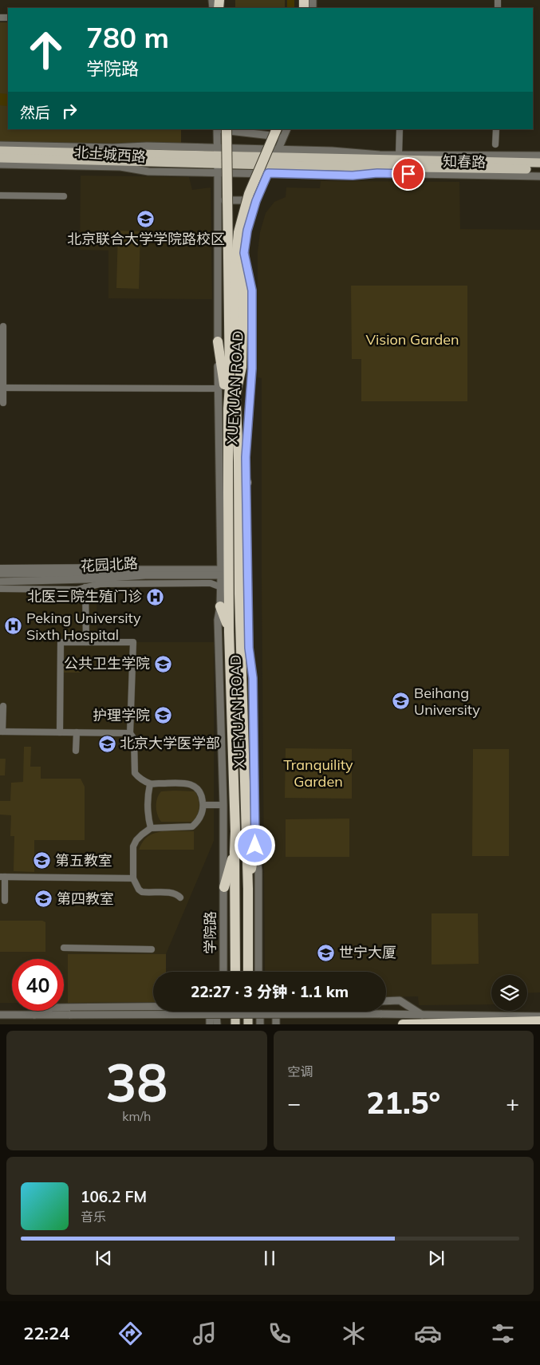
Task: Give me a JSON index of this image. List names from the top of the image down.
{
  "streets": {
    "highway": ["XUEYUAN ROAD"],
    "main road": ["北土城西路"],
    "street": ["知春路", "花园北路", "学院路"]
  },
  "crossings": [
    ["XUEYUAN ROAD", "花园北路"],
    ["XUEYUAN ROAD", "学院路"]
  ],
  "parks": ["Vision Garden", "Tranquility Garden"],
  "places": {
    "school or university": [
      "北京联合大学学院路校区",
      "公共卫生学院",
      "Beihang University",
      "护理学院",
      "北京大学医学部",
      "第五教室",
      "第四教室",
      "世宁大厦"
    ],
    "hospital": ["北医三院生殖门诊", "Peking University Sixth Hospital"]
  },
  "page": {
    "turn": ["780 m", "学院路"],
    "then": "然后",
    "limit": "40",
    "trip": "22:27 · 3 分钟 · 1.1 km",
    "tile": [
      ["38", "km/h"],
      "空调"
    ],
    "heat": ["−", "21.5°", "+"],
    "song": ["106.2 FM", "音乐"],
    "tabs": "22:24"
  }
}
